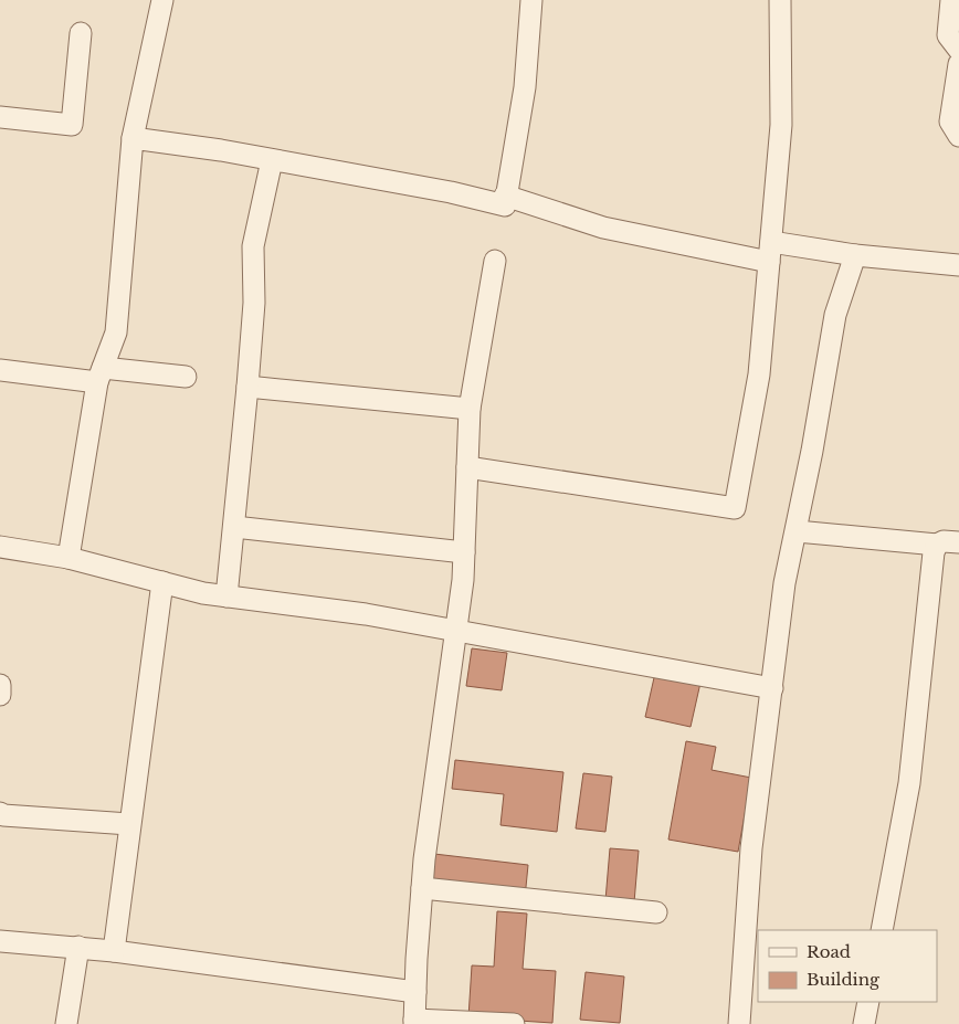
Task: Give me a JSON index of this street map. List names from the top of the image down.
{
  "legend": ["Road", "Building"]
}
